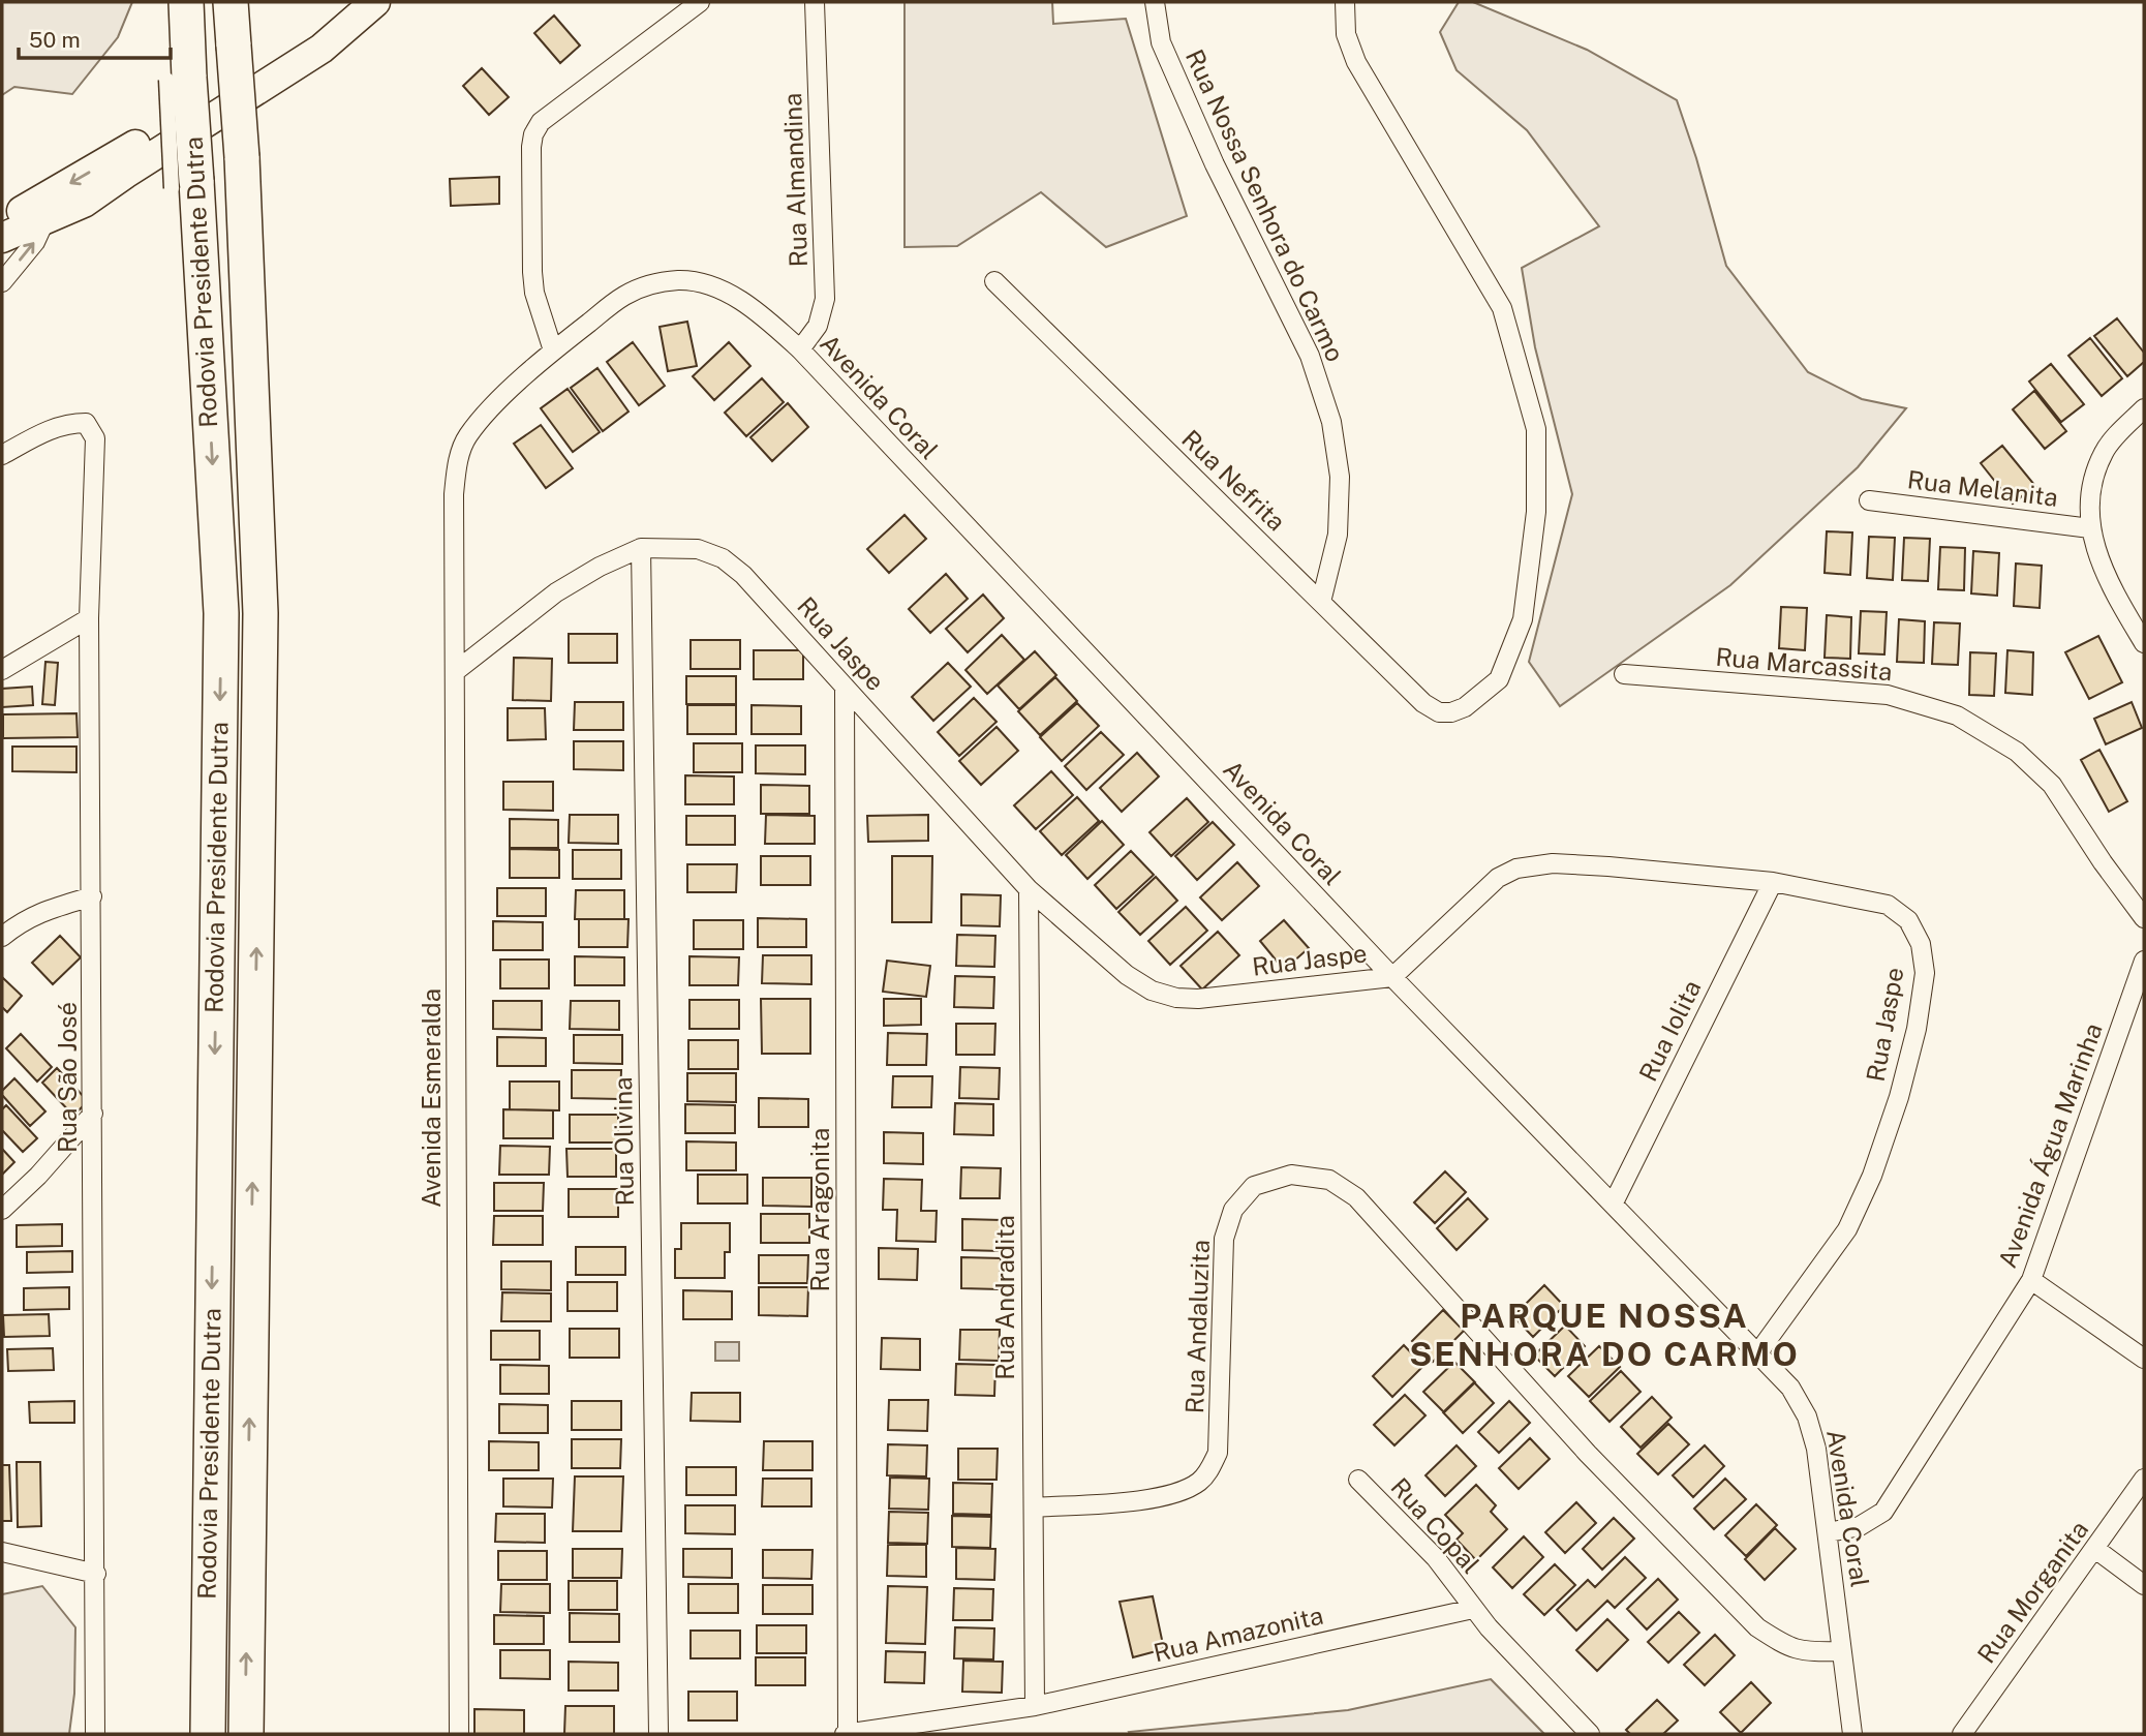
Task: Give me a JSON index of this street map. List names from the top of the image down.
{
  "streets": {
    "highway": ["Rodovia Presidente Dutra"],
    "street": [
      "Rua Almandina",
      "Rua Nossa Senhora do Carmo",
      "Avenida Coral",
      "Rua Nefrita",
      "Rua Melanita",
      "Rua Jaspe",
      "Rua Marcassita",
      "Rua Iolita",
      "Rua São José",
      "Avenida Esmeralda",
      "Rua Olivina",
      "Avenida Água Marinha",
      "Rua Aragonita",
      "Rua Andradita",
      "Rua Andaluzita",
      "Rua Copal",
      "Rua Morganita",
      "Rua Amazonita"
    ]
  },
  "crossings": [
    ["Rua Almandina", "Avenida Coral"],
    ["Rua Nossa Senhora do Carmo", "Rua Nefrita"],
    ["Avenida Coral", "Rua Jaspe"],
    ["Avenida Coral", "Rua Iolita"],
    ["Avenida Coral", "Avenida Esmeralda"],
    ["Avenida Coral", "Avenida Água Marinha"],
    ["Avenida Coral", "Rua Andaluzita"],
    ["Rua Jaspe", "Rua Iolita"],
    ["Rua Jaspe", "Avenida Esmeralda"],
    ["Rua Jaspe", "Rua Olivina"],
    ["Rua Jaspe", "Rua Aragonita"],
    ["Rua Jaspe", "Rua Andradita"],
    ["Rua Aragonita", "Rua Amazonita"],
    ["Rua Andradita", "Rua Andaluzita"],
    ["Rua Andradita", "Rua Amazonita"],
    ["Rua Copal", "Rua Amazonita"]
  ],
  "districts": ["PARQUE NOSSA SENHORA DO CARMO"],
  "scale_bar": "50 m"
}
